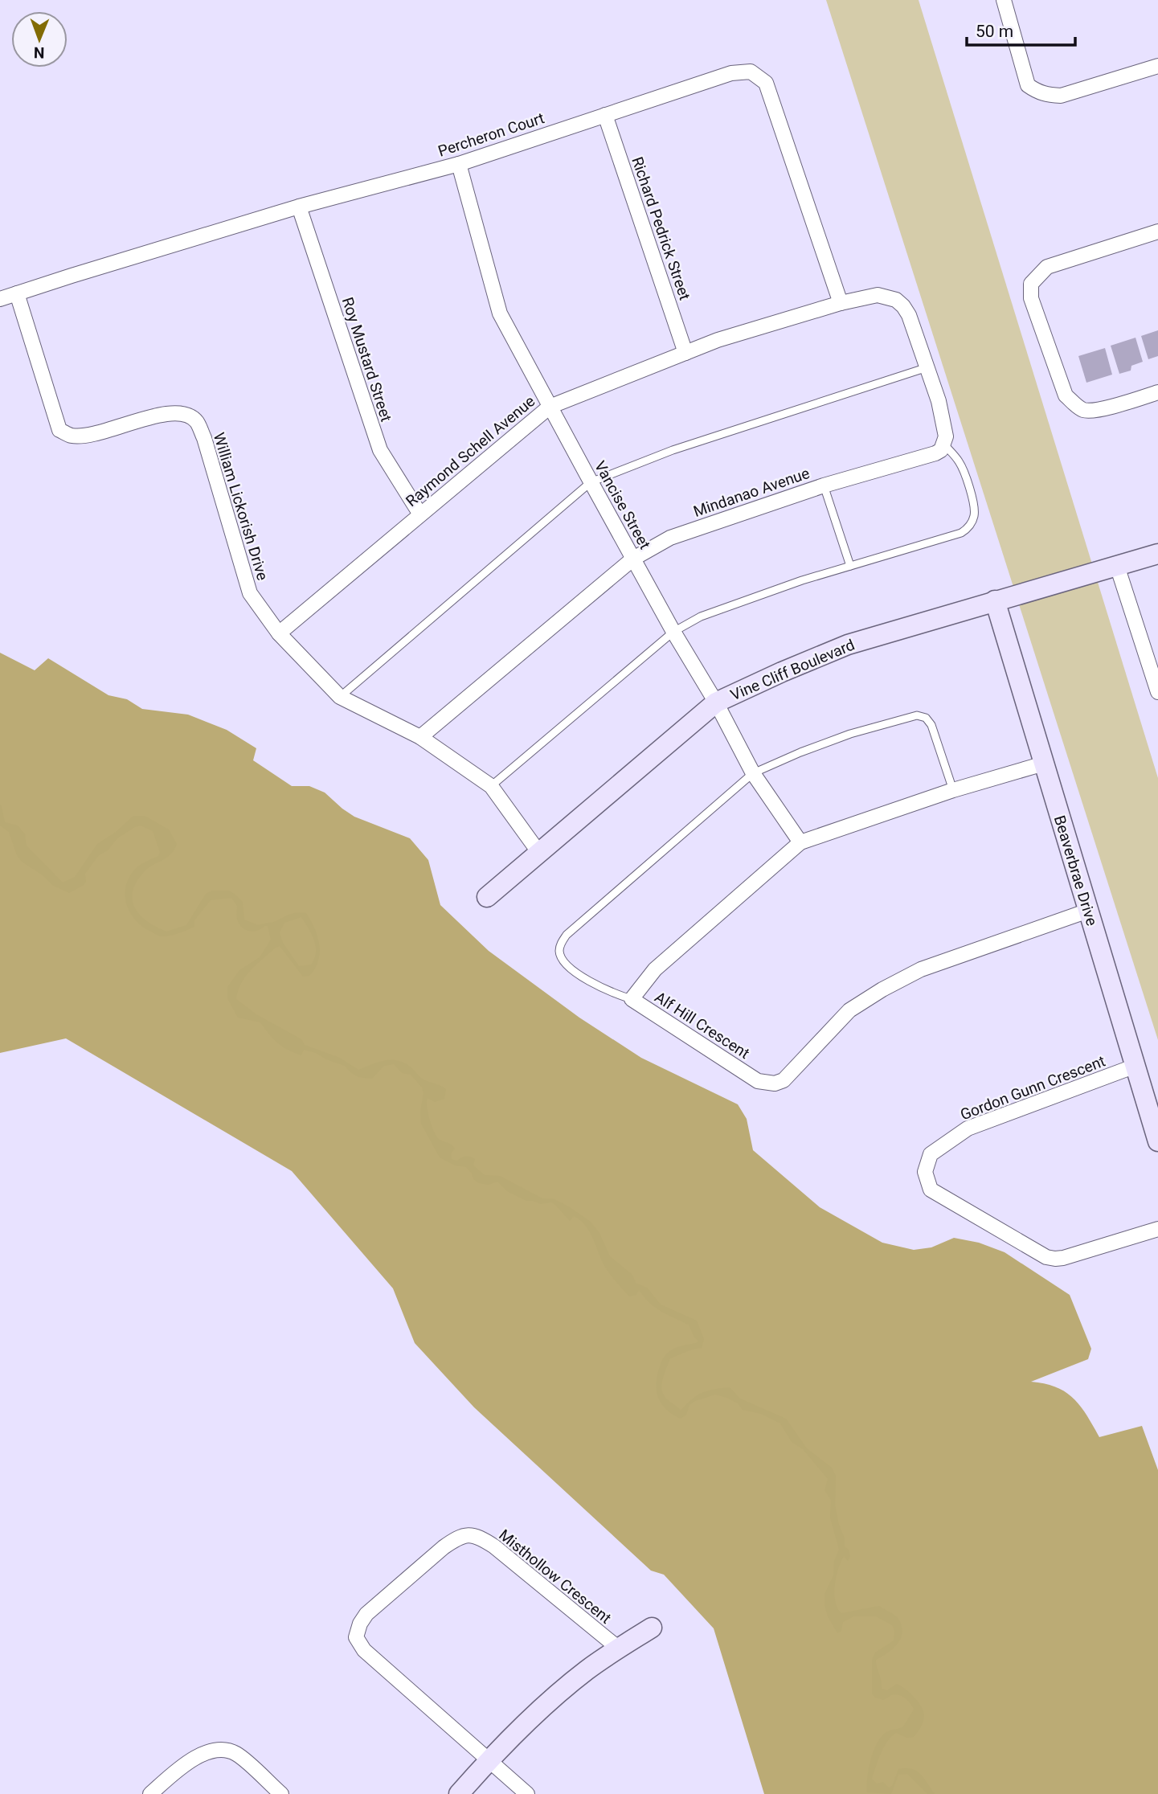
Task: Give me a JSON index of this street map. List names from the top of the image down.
{
  "streets": {
    "street": [
      "Percheron Court",
      "Richard Pedrick Street",
      "Roy Mustard Street",
      "Raymond Schell Avenue",
      "Mindanao Avenue",
      "Vancise Street",
      "William Lickorish Drive",
      "Vine Cliff Boulevard",
      "Beaverbrae Drive",
      "Alf Hill Crescent",
      "Gordon Gunn Crescent",
      "Misthollow Crescent"
    ]
  },
  "crossings": [
    ["Percheron Court", "Richard Pedrick Street"],
    ["Percheron Court", "Roy Mustard Street"],
    ["Percheron Court", "Raymond Schell Avenue"],
    ["Percheron Court", "Vancise Street"],
    ["Percheron Court", "William Lickorish Drive"],
    ["Richard Pedrick Street", "Raymond Schell Avenue"],
    ["Roy Mustard Street", "Raymond Schell Avenue"],
    ["Raymond Schell Avenue", "Vancise Street"],
    ["Raymond Schell Avenue", "William Lickorish Drive"],
    ["Mindanao Avenue", "Vancise Street"],
    ["Mindanao Avenue", "William Lickorish Drive"],
    ["Vancise Street", "Vine Cliff Boulevard"],
    ["Vancise Street", "Alf Hill Crescent"],
    ["William Lickorish Drive", "Vine Cliff Boulevard"],
    ["Vine Cliff Boulevard", "Beaverbrae Drive"],
    ["Beaverbrae Drive", "Alf Hill Crescent"],
    ["Beaverbrae Drive", "Gordon Gunn Crescent"]
  ],
  "scale_bar": "50 m",
  "north": "bottom"
}
